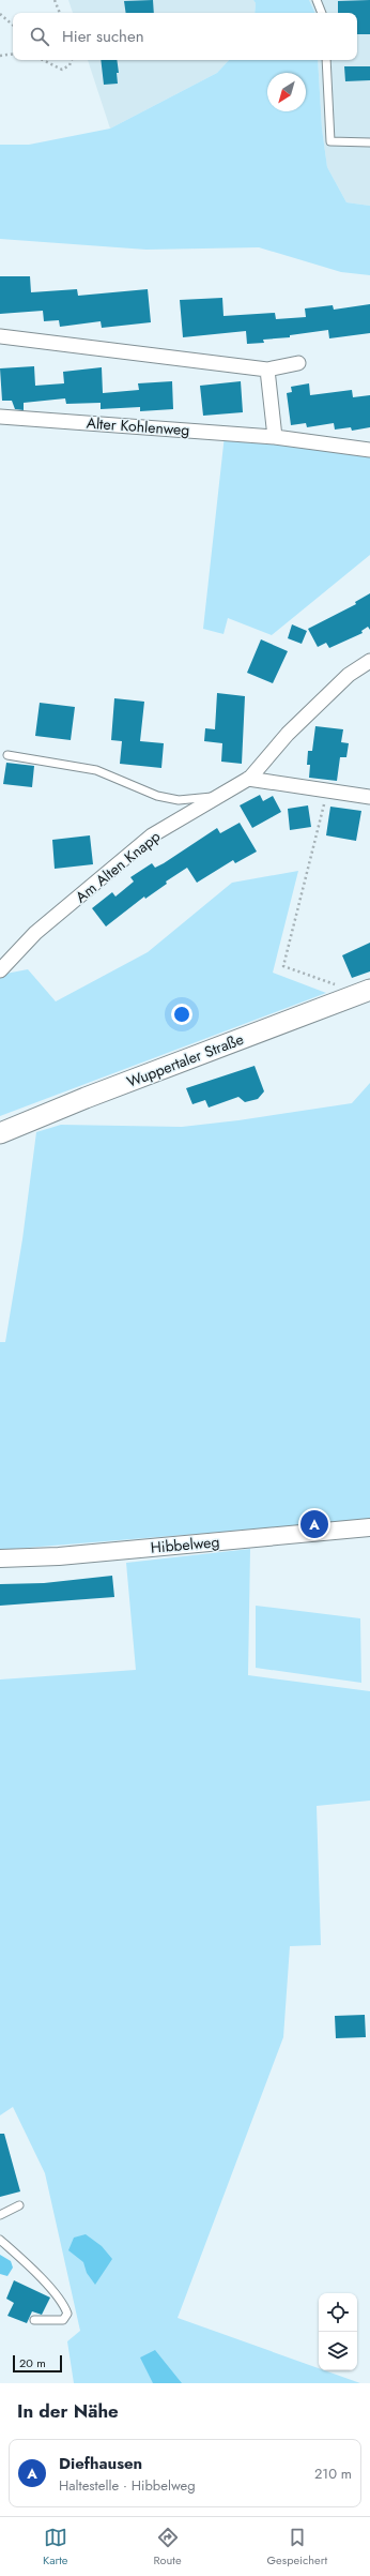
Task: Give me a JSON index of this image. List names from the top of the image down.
{
  "streets": {
    "main road": ["Wuppertaler Straße"],
    "street": ["Alter Kohlenweg", "Am Alten Knapp", "Hibbelweg"]
  },
  "scale_bar": "20 m",
  "north": "bottom left",
  "page": {
    "search": "Hier suchen",
    "pins": "A",
    "scale": "20 m",
    "heading": "In der Nähe",
    "list": [
      {
        "mark": "A",
        "name": "Diefhausen",
        "note": "Haltestelle · Hibbelweg",
        "value": "210 m"
      }
    ],
    "nav": ["Karte", "Route", "Gespeichert"]
  }
}
